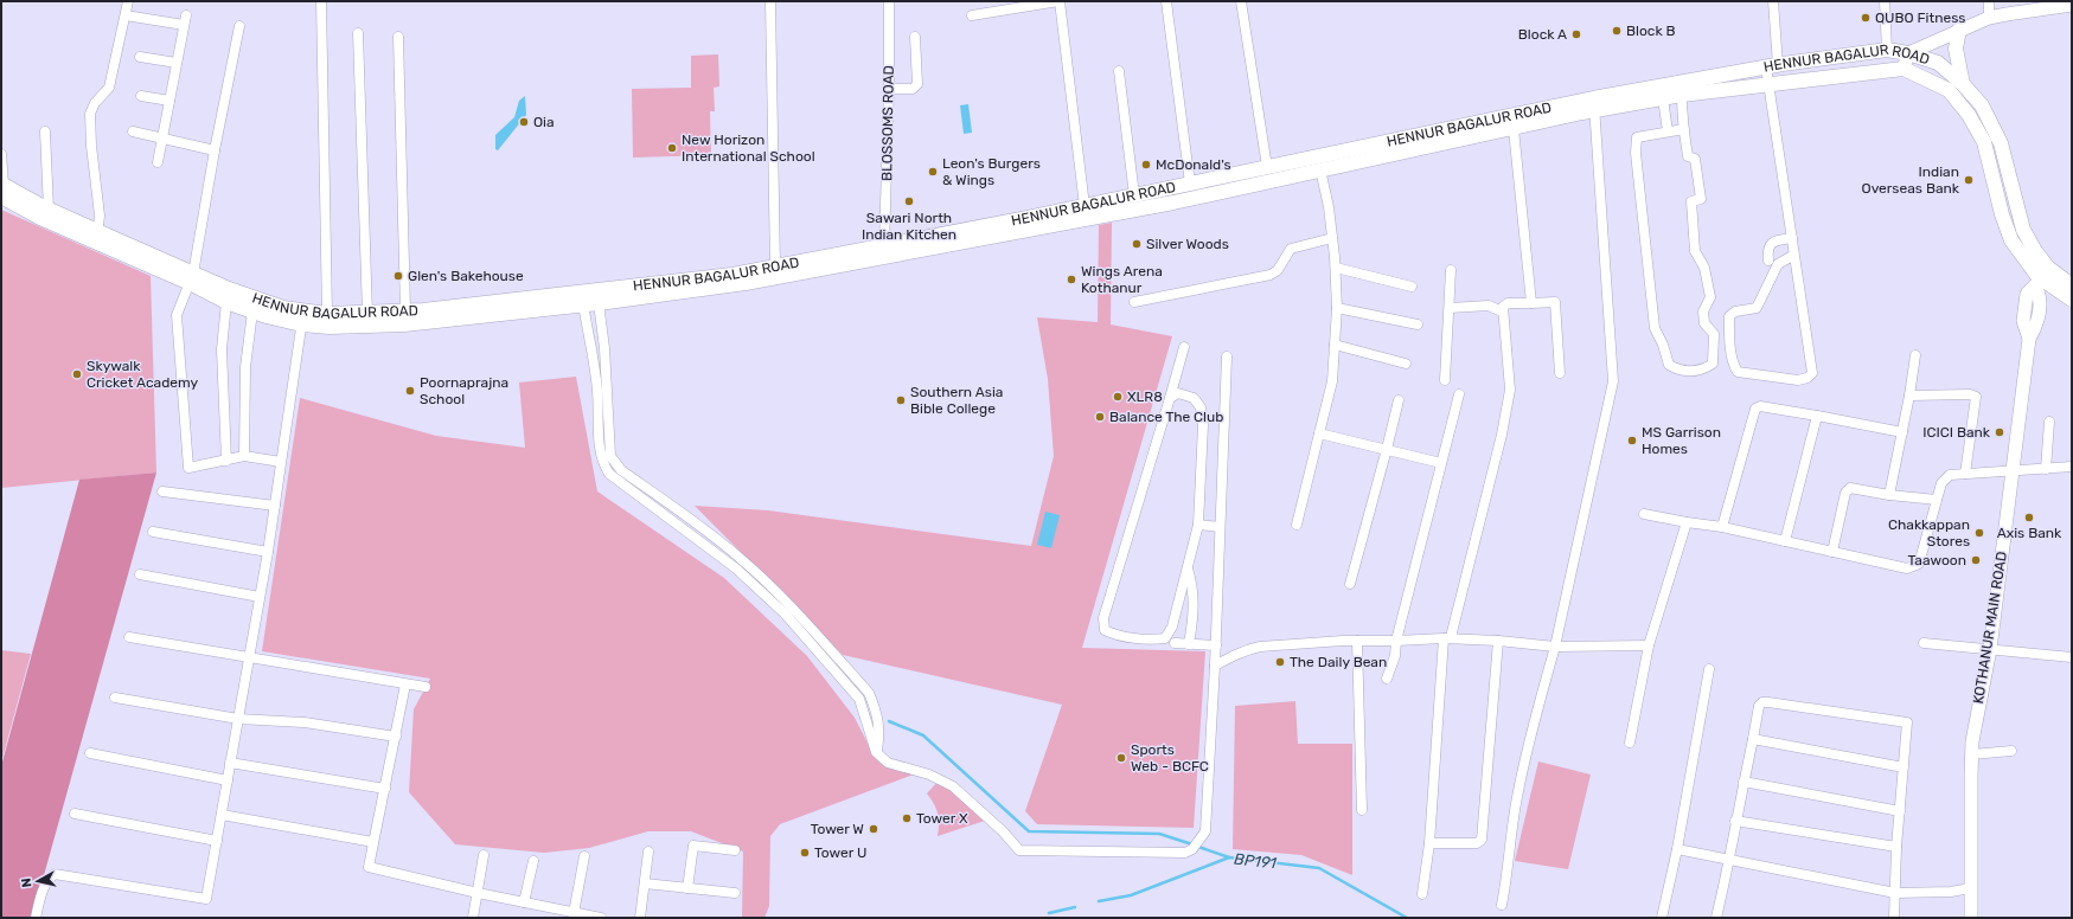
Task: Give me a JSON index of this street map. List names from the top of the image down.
{
  "streets": {
    "main road": ["HENNUR BAGALUR ROAD", "KOTHANUR MAIN ROAD"],
    "street": ["BLOSSOMS ROAD"]
  },
  "crossings": [
    ["HENNUR BAGALUR ROAD", "BLOSSOMS ROAD"],
    ["HENNUR BAGALUR ROAD", "KOTHANUR MAIN ROAD"]
  ],
  "water": ["BP191"],
  "places": [
    "QUBO Fitness",
    "Block B",
    "Block A",
    "Oia",
    "New Horizon International School",
    "McDonald's",
    "Leon's Burgers & Wings",
    "Indian Overseas Bank",
    "Sawari North Indian Kitchen",
    "Silver Woods",
    "Glen's Bakehouse",
    "Wings Arena Kothanur",
    "Skywalk Cricket Academy",
    "Poornaprajna School",
    "XLR8",
    "Southern Asia Bible College",
    "Balance The Club",
    "ICICI Bank",
    "MS Garrison Homes",
    "Axis Bank",
    "Chakkappan Stores",
    "Taawoon",
    "The Daily Bean",
    "Sports Web - BCFC",
    "Tower X",
    "Tower W",
    "Tower U"
  ],
  "north": "left"
}
